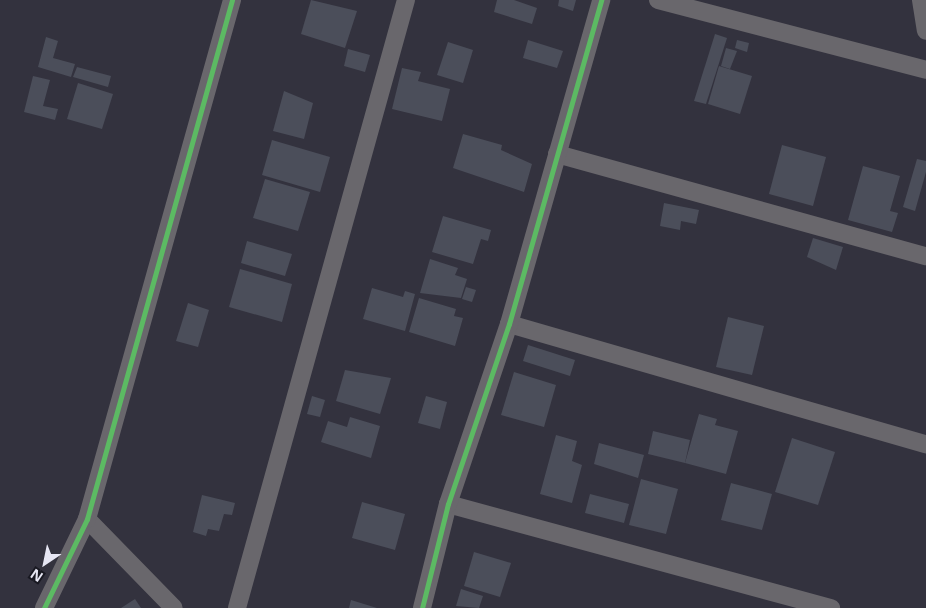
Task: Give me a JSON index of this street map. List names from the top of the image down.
{
  "north": "bottom left"
}
